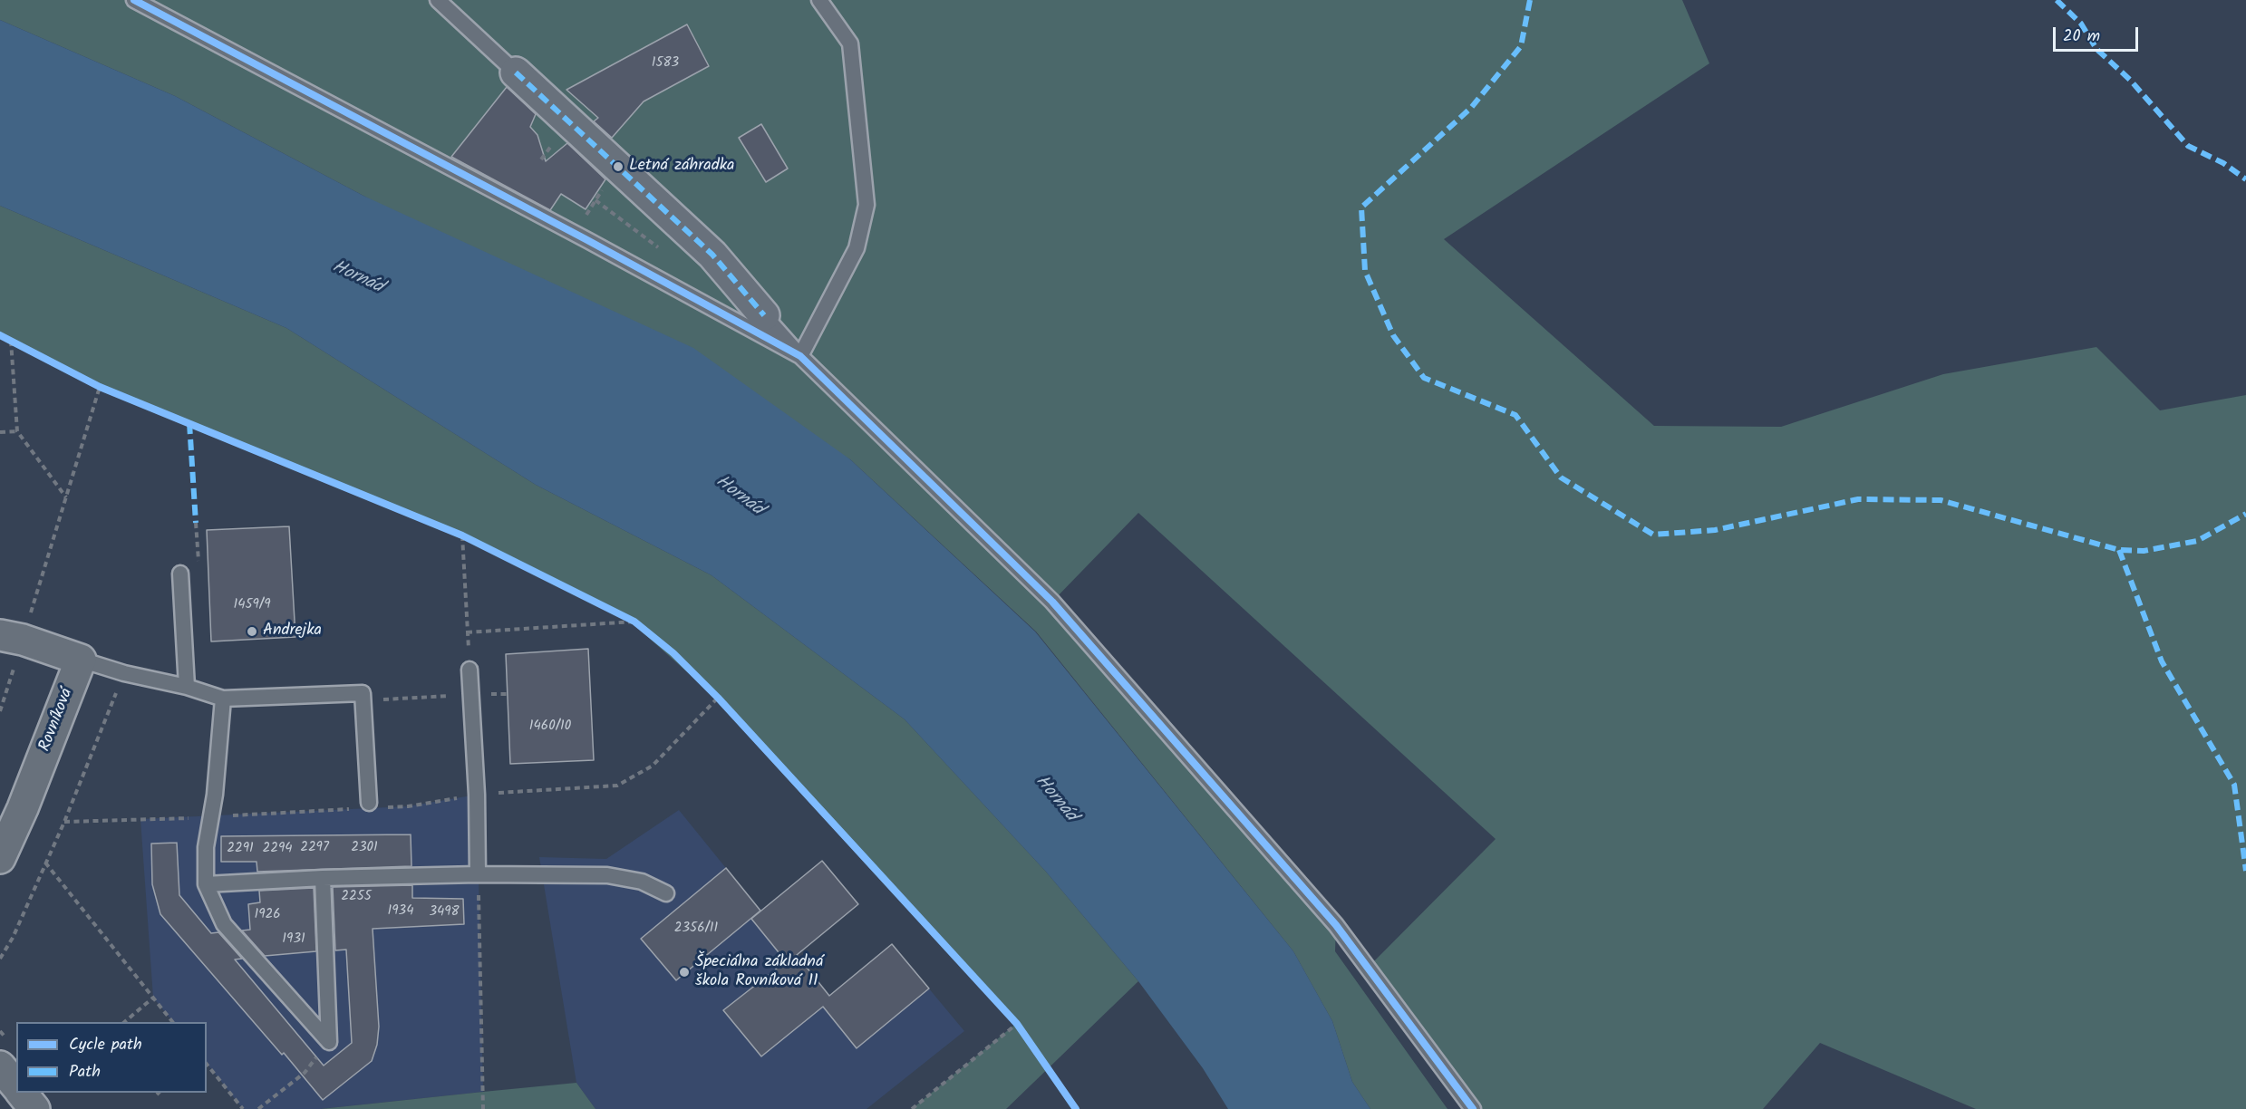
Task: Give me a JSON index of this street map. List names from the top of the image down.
{
  "streets": {
    "street": ["Rovníková"]
  },
  "water": ["Hornád"],
  "places": ["Letná záhradka", "Andrejka", "Špeciálna základná škola Rovníková 11"],
  "house_numbers": [
    "1583",
    "1459/9",
    "1460/10",
    "2297",
    "2301",
    "2291",
    "2294",
    "2255",
    "1934",
    "3498",
    "1926",
    "2356/11",
    "1931"
  ],
  "legend": ["Cycle path", "Path"],
  "scale_bar": "20 m"
}
